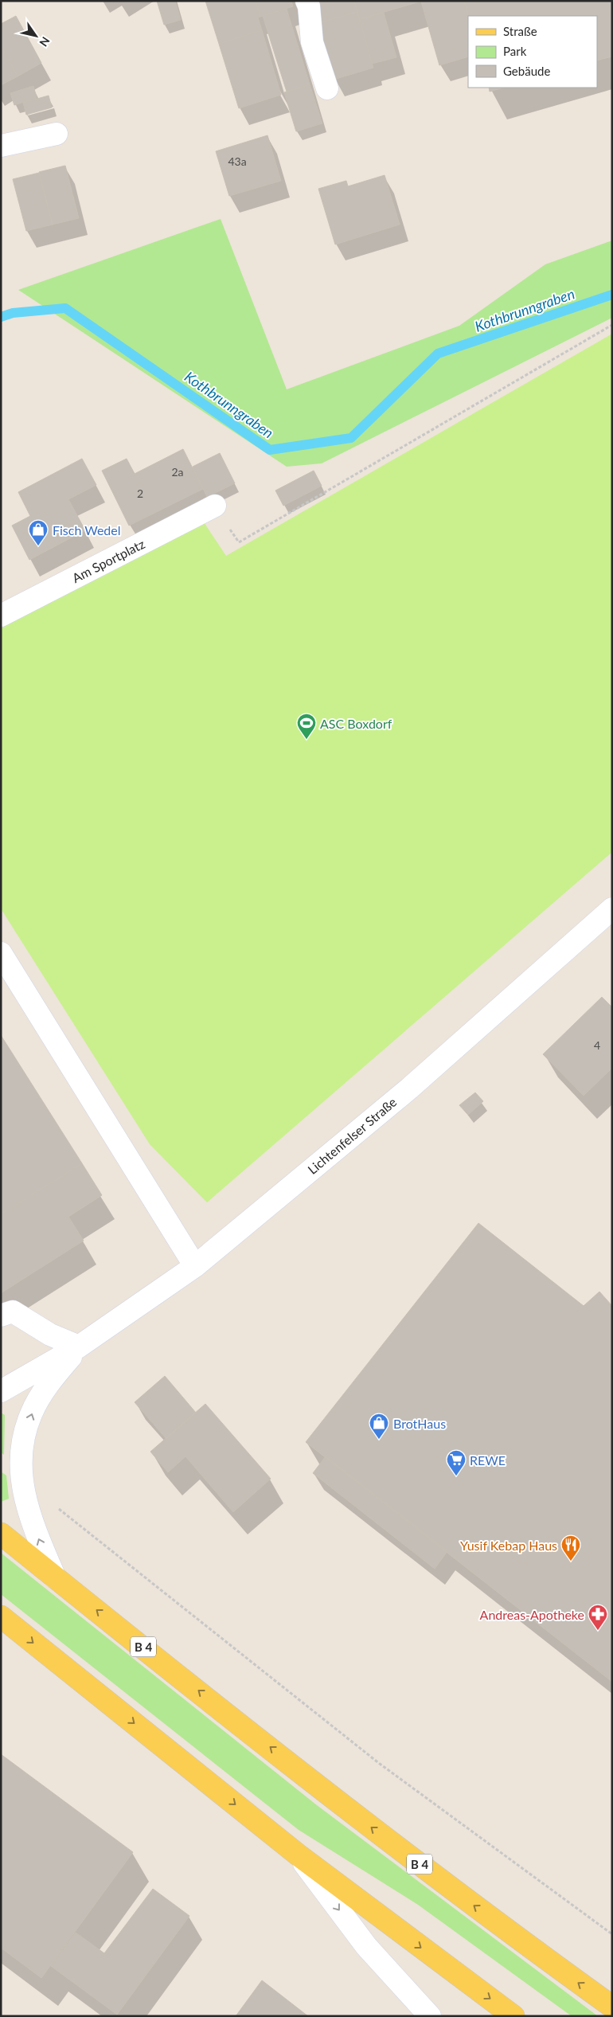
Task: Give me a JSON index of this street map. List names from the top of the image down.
{
  "streets": {
    "main road": ["B 4"],
    "street": ["Am Sportplatz", "Lichtenfelser Straße"]
  },
  "crossings": [
    ["Lichtenfelser Straße", "B 4"]
  ],
  "water": ["Kothbrunngraben"],
  "places": {
    "shop": ["Fisch Wedel", "BrotHaus"],
    "sports": ["ASC Boxdorf"],
    "supermarket": ["REWE"],
    "restaurant": ["Yusif Kebap Haus"],
    "pharmacy": ["Andreas-Apotheke"]
  },
  "house_numbers": [
    "43a",
    "2a",
    "2",
    "4"
  ],
  "legend": ["Straße", "Park", "Gebäude"],
  "north": "bottom right"
}
